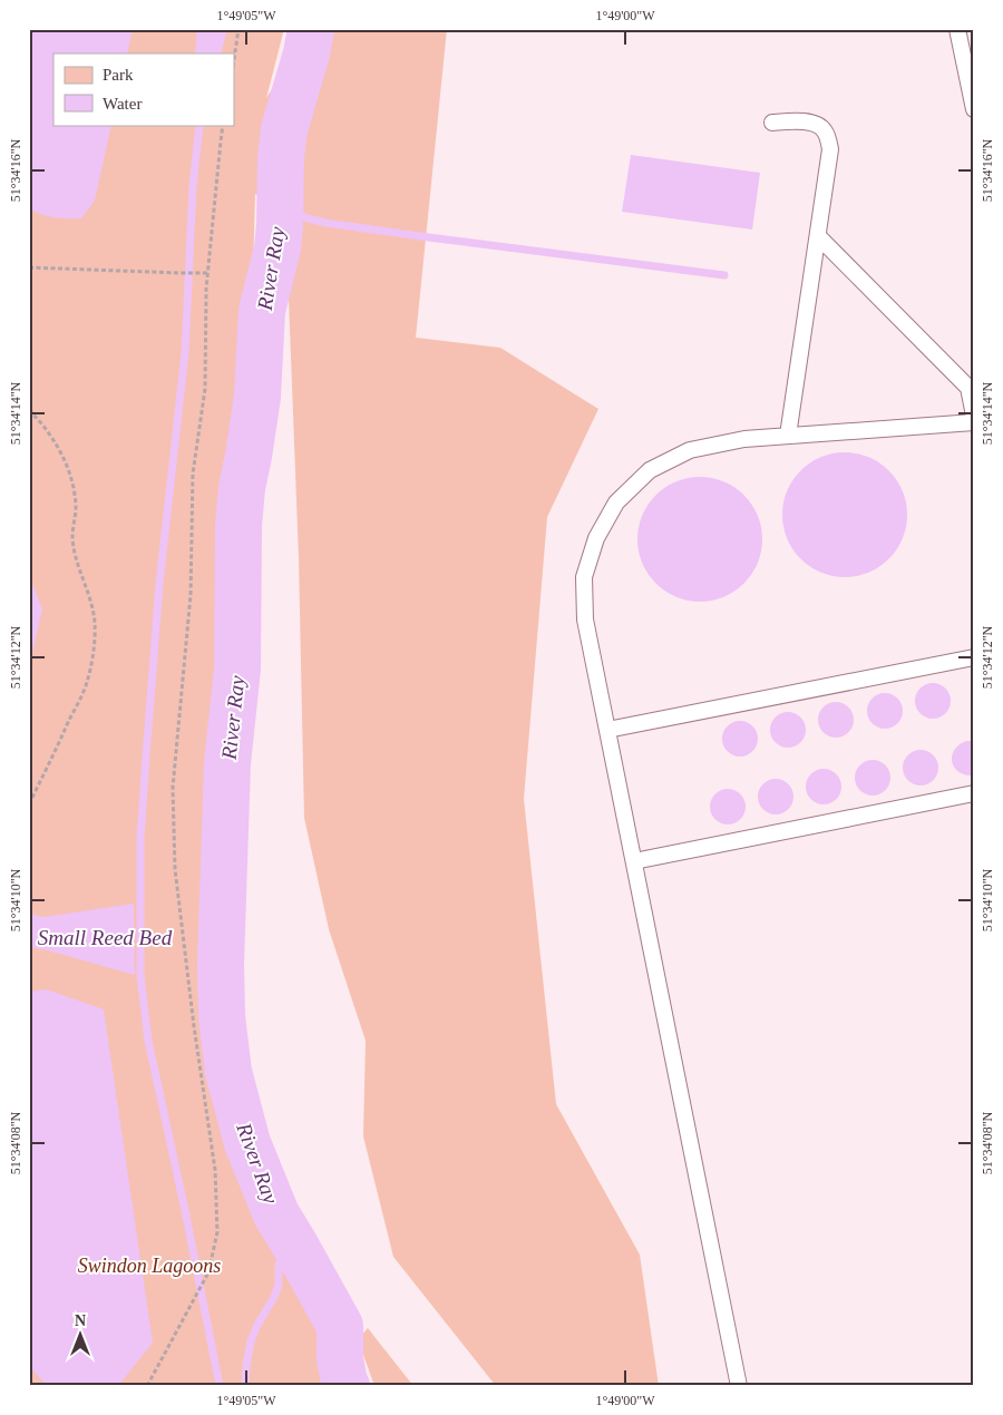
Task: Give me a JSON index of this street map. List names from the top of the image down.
{
  "water": ["River Ray", "Small Reed Bed"],
  "parks": ["Swindon Lagoons"],
  "legend": ["Park", "Water"],
  "north": "top",
  "coordinates": [
    "1°49'05\"W",
    "1°49'00\"W",
    "51°34'16\"N",
    "51°34'14\"N",
    "51°34'12\"N",
    "51°34'10\"N",
    "51°34'08\"N"
  ]
}
